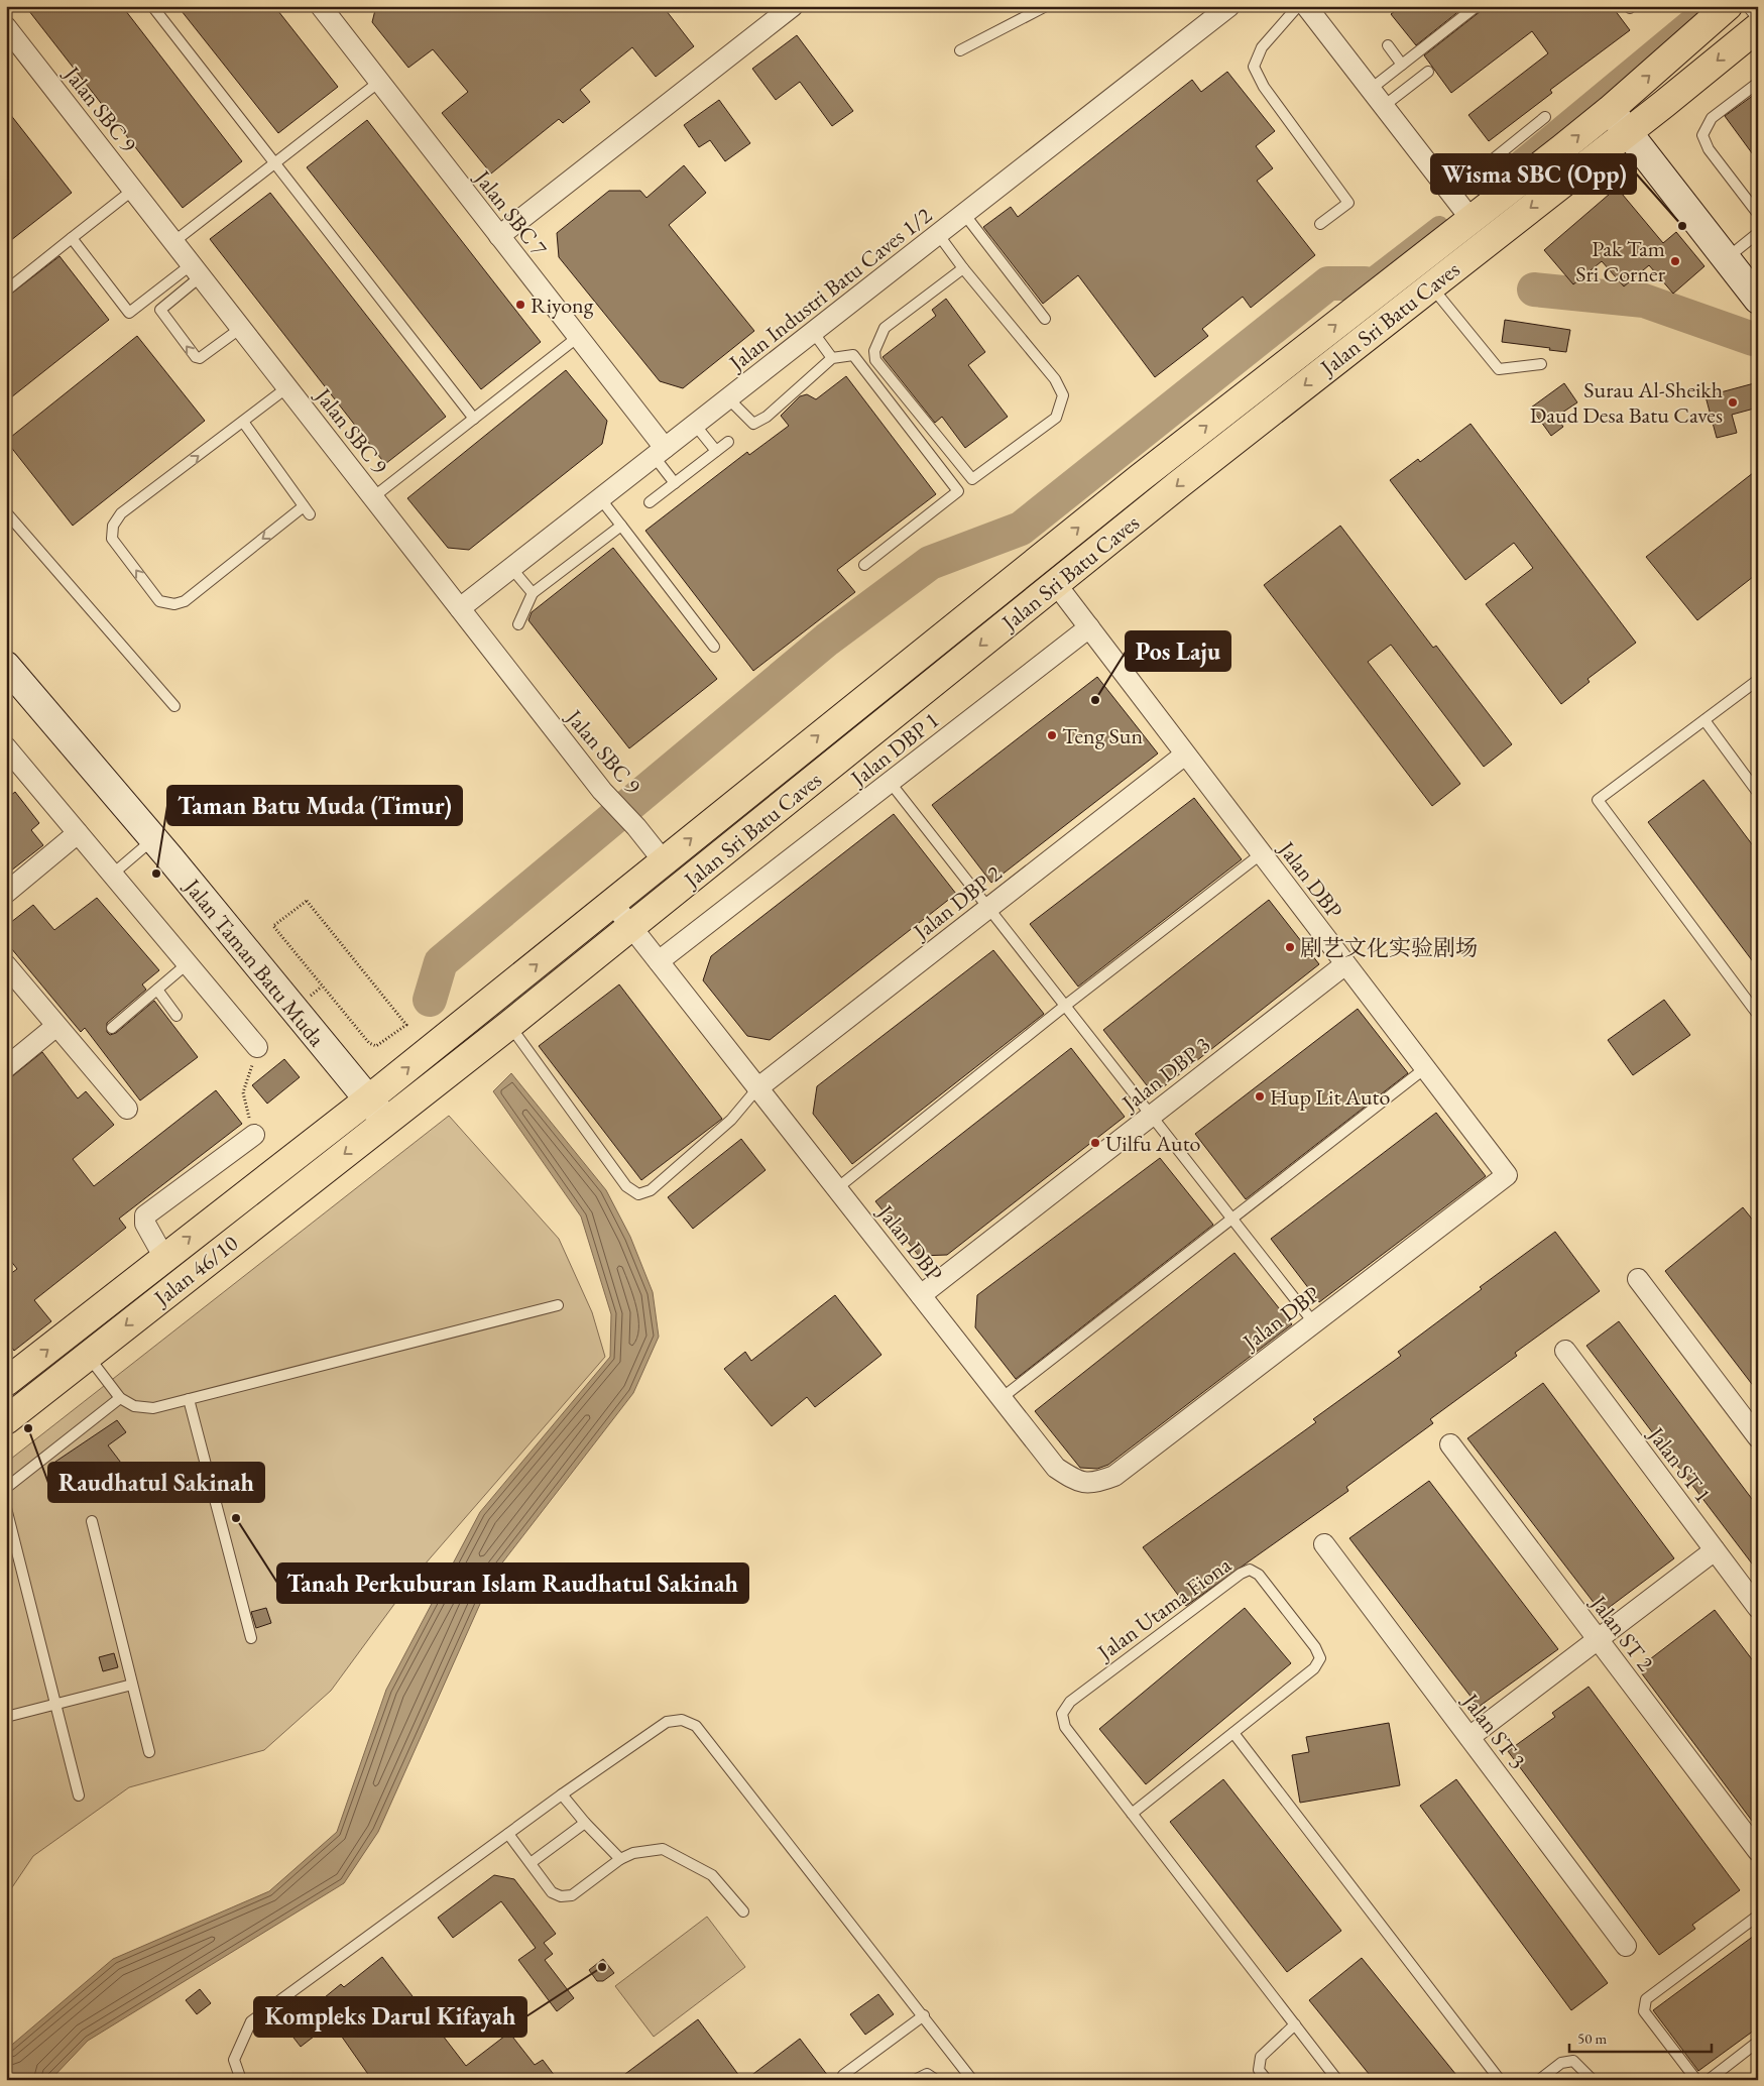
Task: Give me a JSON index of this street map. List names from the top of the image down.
{
  "streets": {
    "main road": ["Jalan Sri Batu Caves", "Jalan 46/10"],
    "street": [
      "Jalan SBC 9",
      "Jalan SBC 7",
      "Jalan Industri Batu Caves 1/2",
      "Jalan DBP 1",
      "Jalan DBP",
      "Jalan DBP 2",
      "Jalan Taman Batu Muda",
      "Jalan DBP 3",
      "Jalan ST 1",
      "Jalan ST 2",
      "Jalan ST 3"
    ],
    "lane": ["Jalan Utama Fiona"]
  },
  "crossings": [
    ["Jalan SBC 9", "Jalan Industri Batu Caves 1/2"],
    ["Jalan SBC 9", "Jalan Sri Batu Caves"],
    ["Jalan SBC 7", "Jalan Industri Batu Caves 1/2"],
    ["Jalan Sri Batu Caves", "Jalan DBP"],
    ["Jalan Sri Batu Caves", "Jalan Taman Batu Muda"],
    ["Jalan Sri Batu Caves", "Jalan 46/10"],
    ["Jalan DBP 1", "Jalan DBP"],
    ["Jalan DBP", "Jalan DBP 2"],
    ["Jalan DBP", "Jalan DBP 3"],
    ["Jalan Taman Batu Muda", "Jalan 46/10"]
  ],
  "places": [
    "Wisma SBC (Opp)",
    "Pak Tam Sri Corner",
    "Riyong",
    "Surau Al-Sheikh Daud Desa Batu Caves",
    "Pos Laju",
    "Teng Sun",
    "Taman Batu Muda (Timur)",
    "剧艺文化实验剧场",
    "Hup Lit Auto",
    "Uilfu Auto",
    "Raudhatul Sakinah",
    "Tanah Perkuburan Islam Raudhatul Sakinah",
    "Kompleks Darul Kifayah"
  ],
  "scale_bar": "50 m"
}
